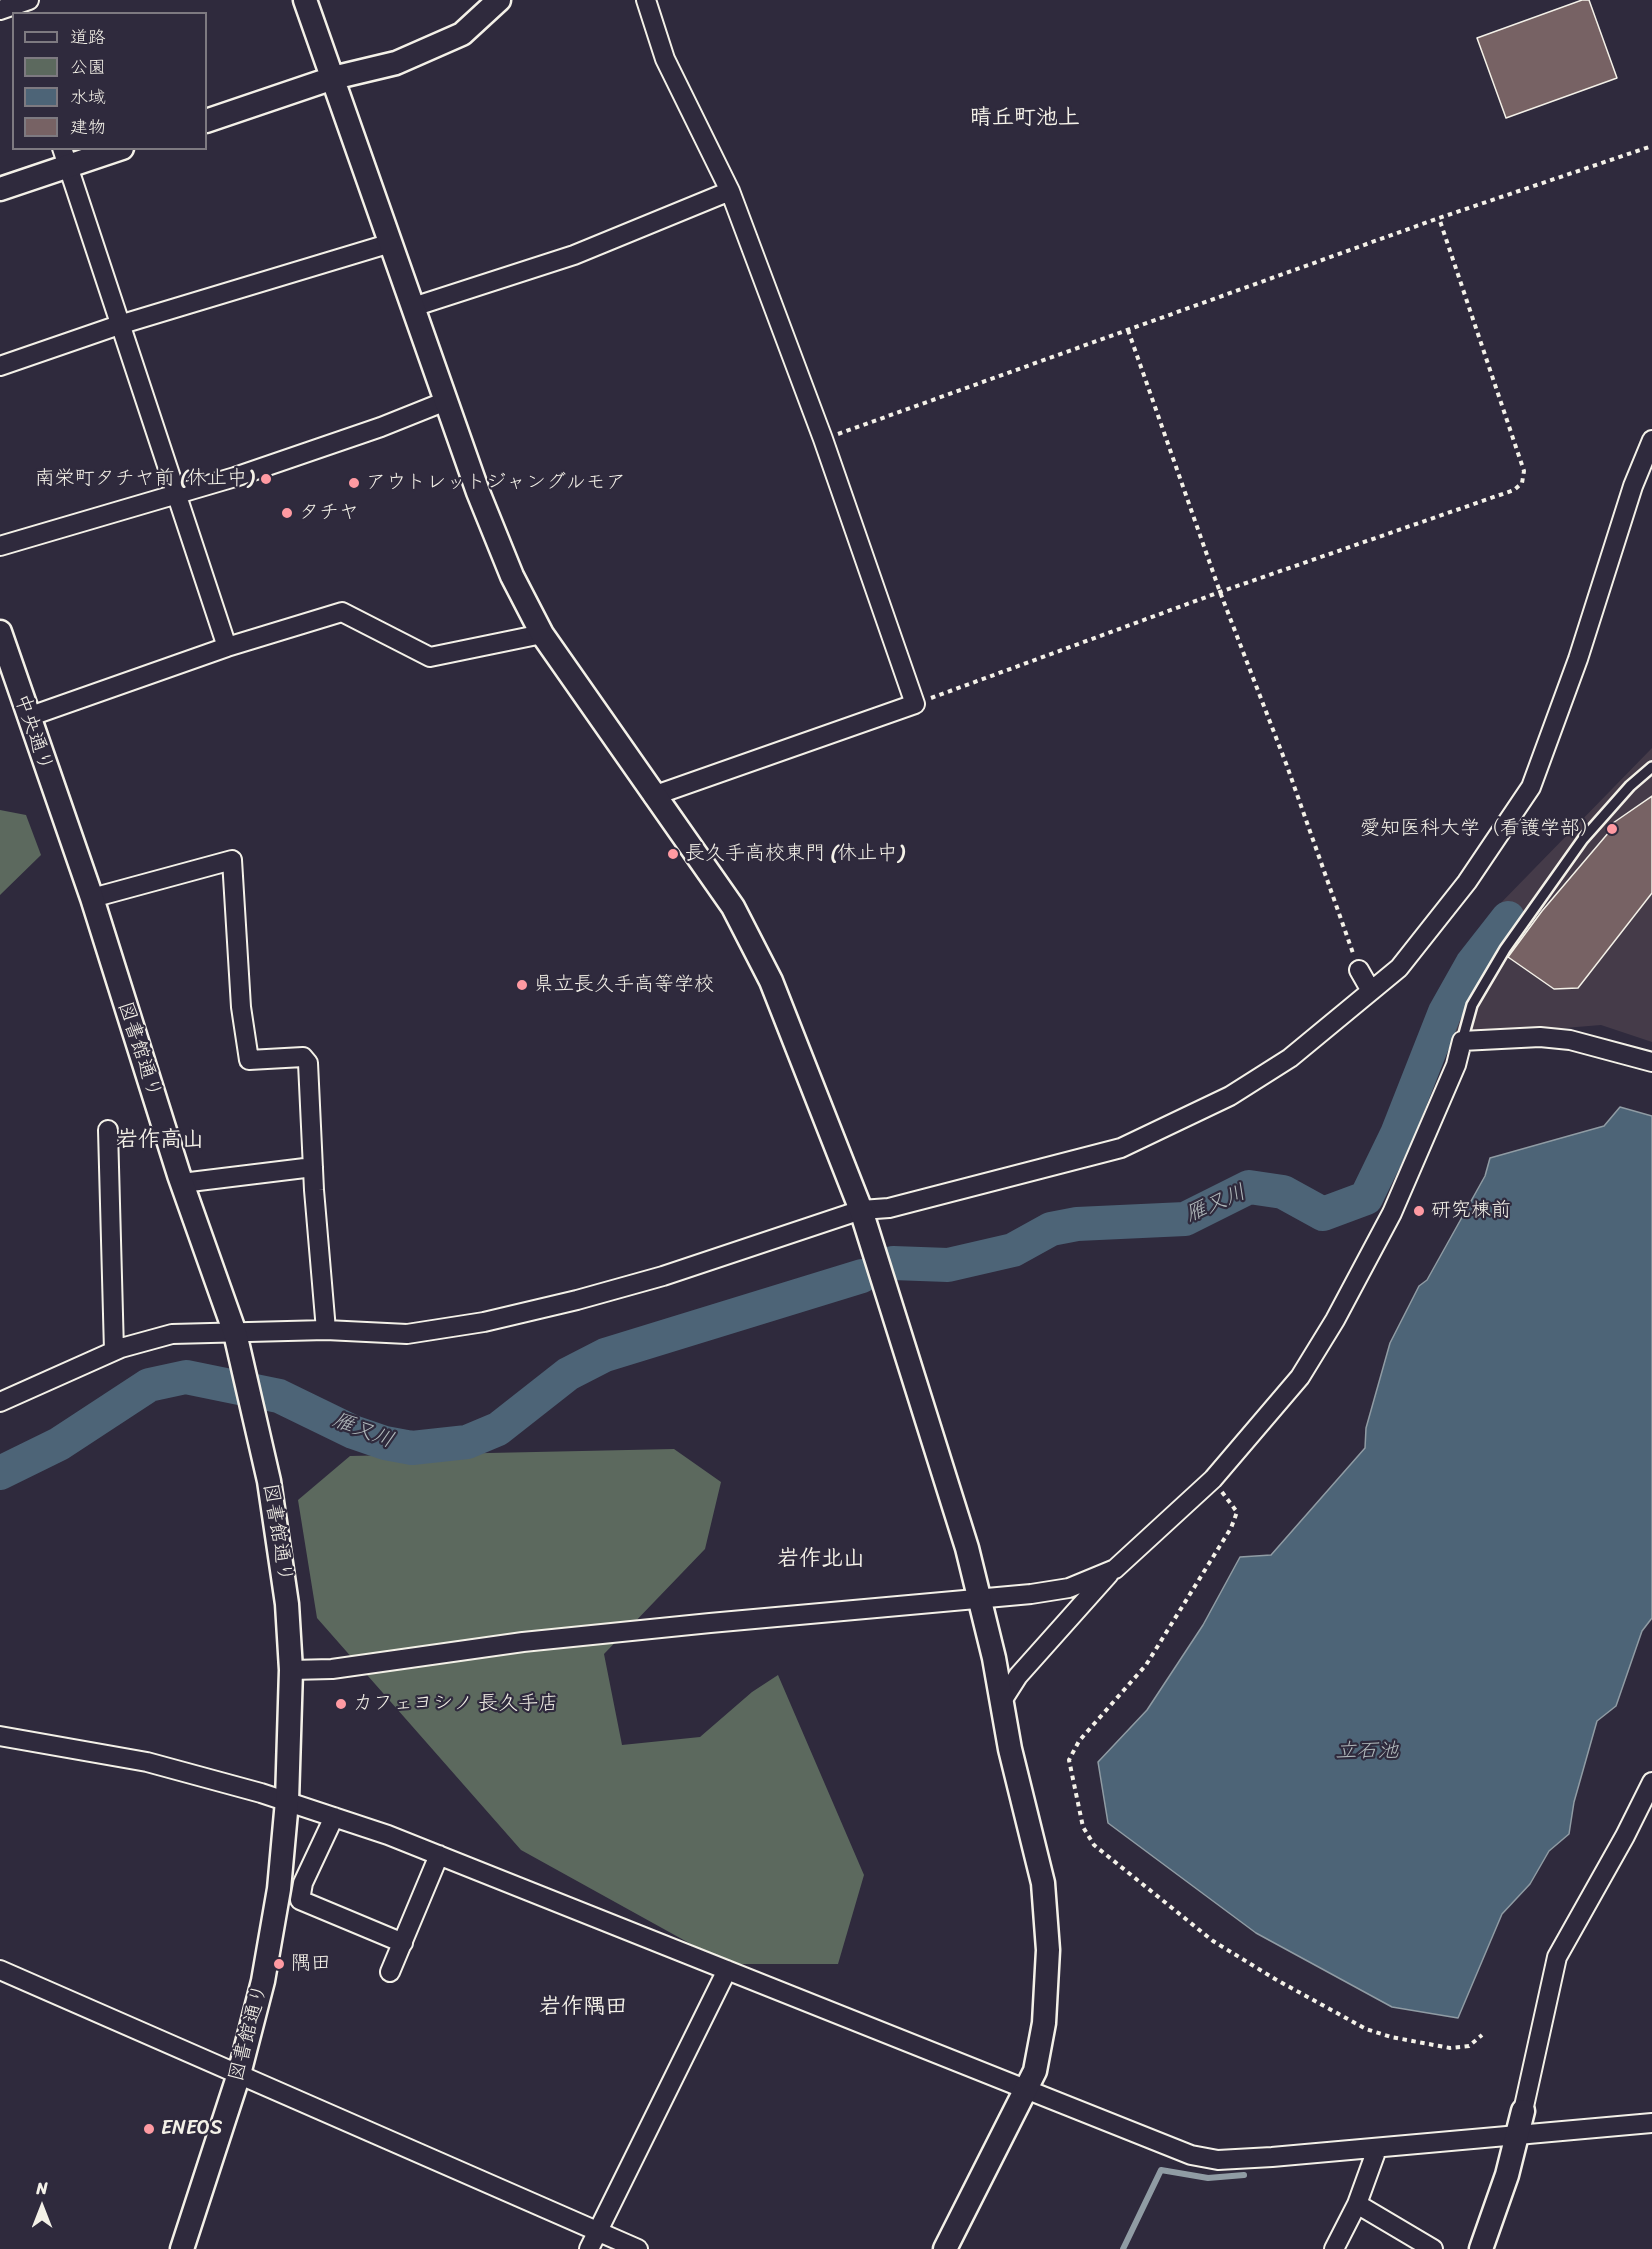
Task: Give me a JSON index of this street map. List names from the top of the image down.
{
  "streets": {
    "street": ["中央通り", "図書館通り"]
  },
  "crossings": [
    ["中央通り", "図書館通り"]
  ],
  "districts": [
    "晴丘町池上",
    "岩作高山",
    "岩作北山",
    "岩作隅田"
  ],
  "water": ["雁又川", "立石池"],
  "places": [
    "南栄町タチヤ前 (休止中)",
    "アウトレットジャングルモア",
    "タチヤ",
    "愛知医科大学（看護学部）",
    "長久手高校東門 (休止中)",
    "県立長久手高等学校",
    "研究棟前",
    "カフェヨシノ 長久手店",
    "隅田",
    "ENEOS"
  ],
  "legend": [
    "道路",
    "公園",
    "水域",
    "建物"
  ],
  "north": "top"
}
